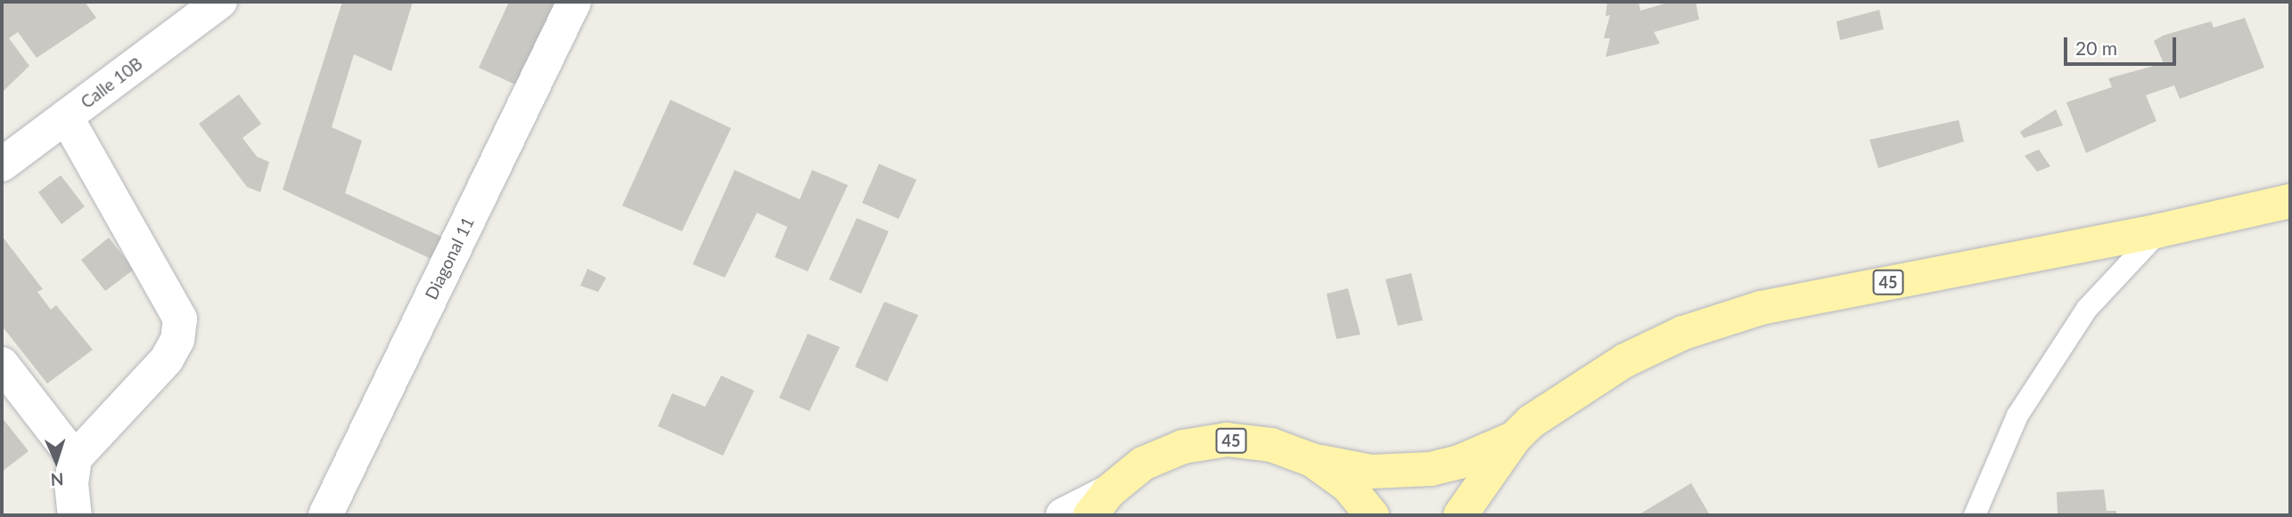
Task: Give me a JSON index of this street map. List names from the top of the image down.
{
  "streets": {
    "main road": ["45"],
    "street": ["Calle 10B", "Diagonal 11"]
  },
  "scale_bar": "20 m",
  "north": "bottom"
}
